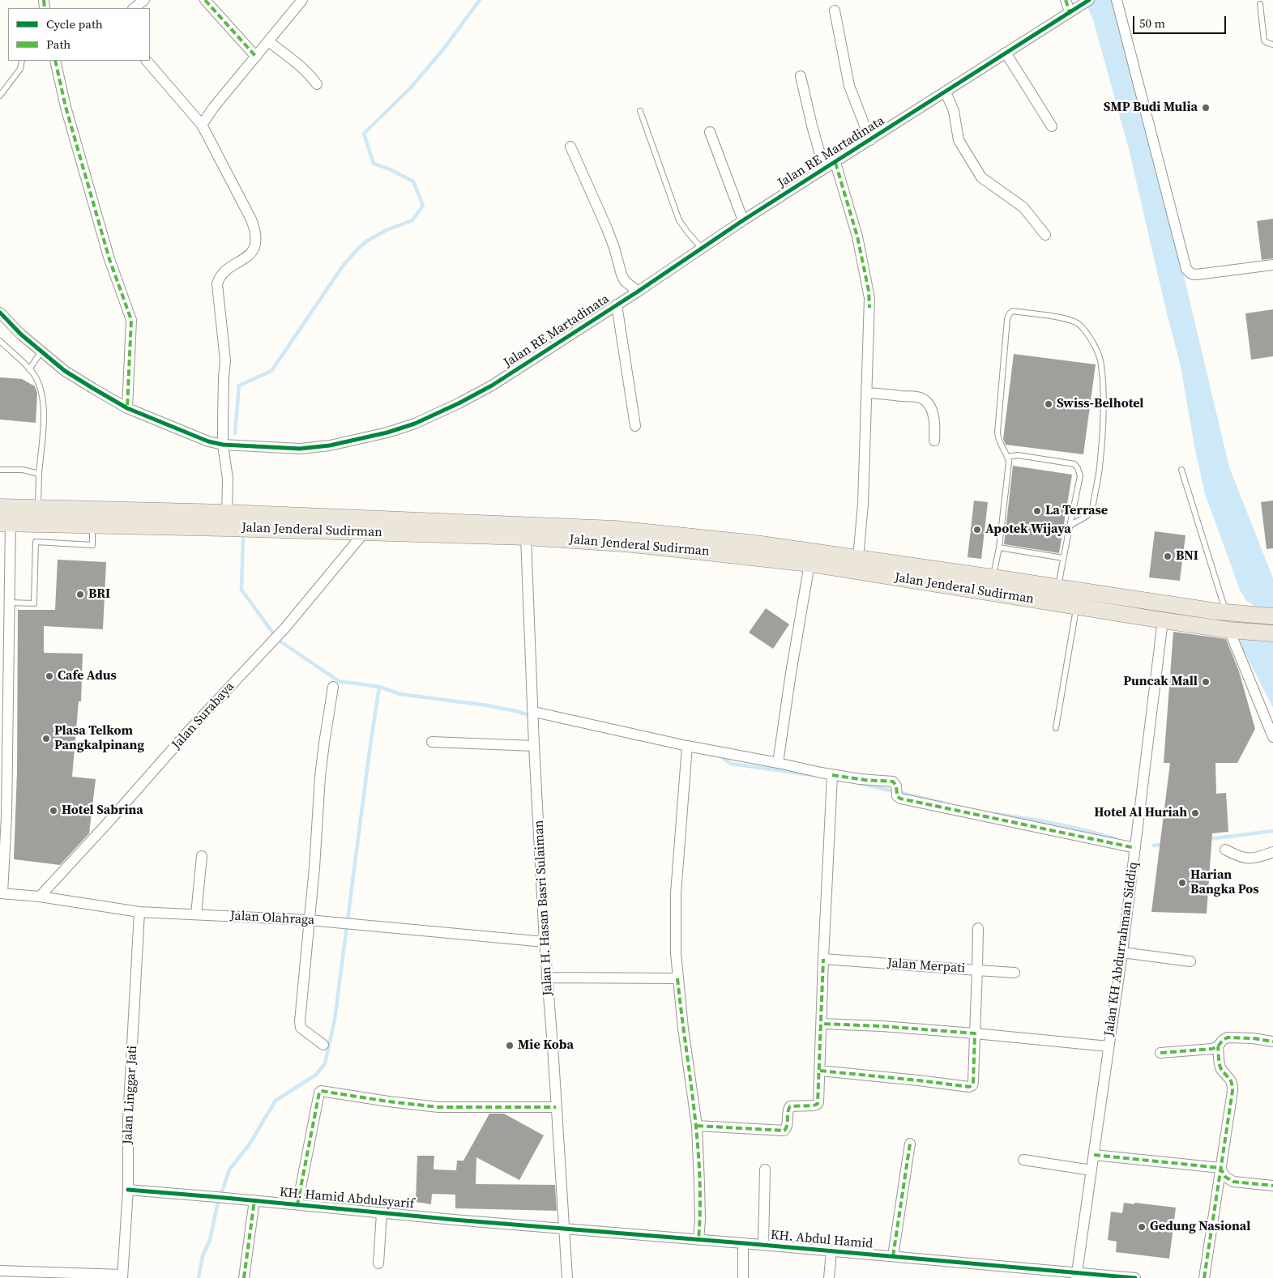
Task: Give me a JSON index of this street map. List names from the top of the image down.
{
  "streets": {
    "highway": ["Jalan Jenderal Sudirman"],
    "street": [
      "Jalan RE Martadinata",
      "Jalan Surabaya",
      "Jalan H. Hasan Basri Sulaiman",
      "Jalan Olahraga",
      "Jalan KH Abdurrahman Siddiq",
      "Jalan Merpati",
      "Jalan Linggar Jati",
      "KH. Hamid Abdulsyarif",
      "KH. Abdul Hamid"
    ]
  },
  "crossings": [
    ["Jalan Jenderal Sudirman", "Jalan Surabaya"],
    ["Jalan Jenderal Sudirman", "Jalan H. Hasan Basri Sulaiman"],
    ["Jalan Jenderal Sudirman", "Jalan KH Abdurrahman Siddiq"],
    ["Jalan Surabaya", "Jalan Olahraga"],
    ["Jalan H. Hasan Basri Sulaiman", "Jalan Olahraga"],
    ["Jalan H. Hasan Basri Sulaiman", "KH. Hamid Abdulsyarif"],
    ["Jalan H. Hasan Basri Sulaiman", "KH. Abdul Hamid"],
    ["Jalan Olahraga", "Jalan Linggar Jati"],
    ["Jalan KH Abdurrahman Siddiq", "KH. Abdul Hamid"],
    ["Jalan Linggar Jati", "KH. Hamid Abdulsyarif"],
    ["KH. Hamid Abdulsyarif", "KH. Abdul Hamid"]
  ],
  "places": [
    "SMP Budi Mulia",
    "Swiss-Belhotel",
    "La Terrase",
    "Apotek Wijaya",
    "BNI",
    "BRI",
    "Cafe Adus",
    "Puncak Mall",
    "Plasa Telkom Pangkalpinang",
    "Hotel Sabrina",
    "Hotel Al Huriah",
    "Harian Bangka Pos",
    "Mie Koba",
    "Gedung Nasional"
  ],
  "legend": ["Cycle path", "Path"],
  "scale_bar": "50 m"
}
